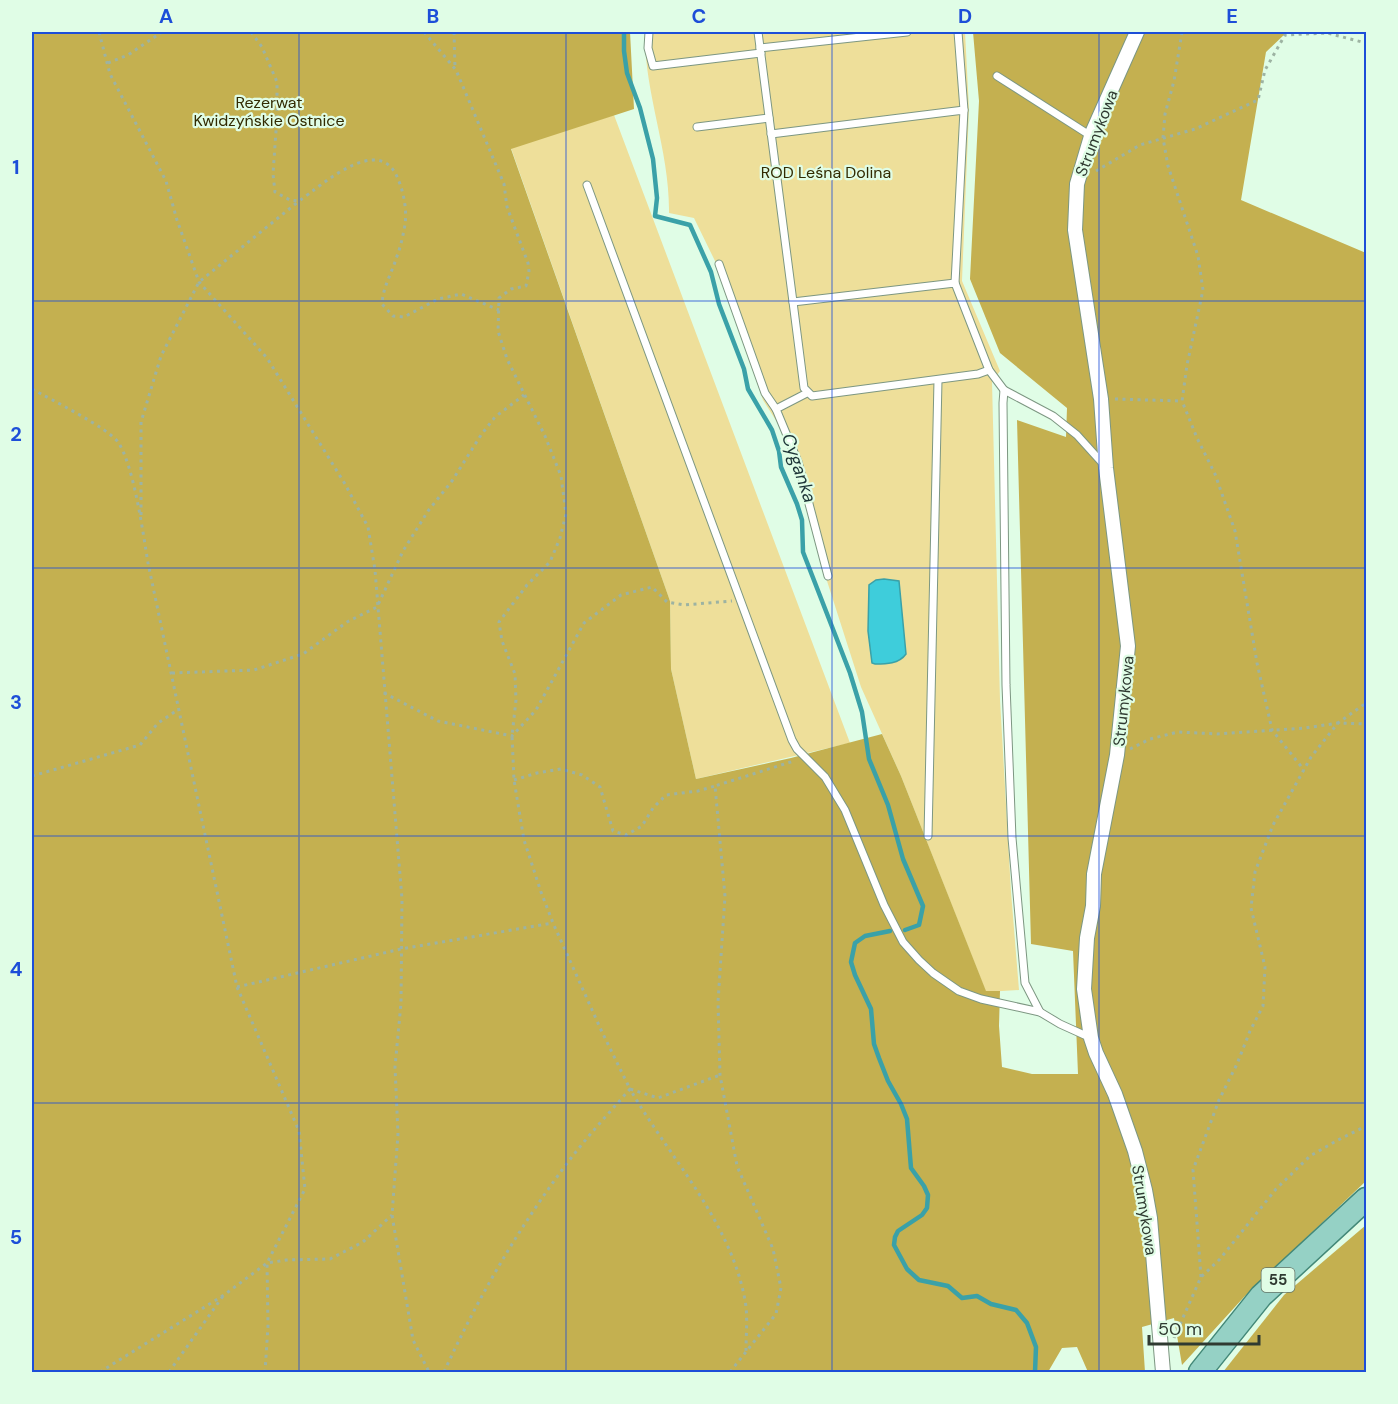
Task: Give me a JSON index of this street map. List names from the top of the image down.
{
  "streets": {
    "main road": ["55"],
    "street": ["Strumykowa"]
  },
  "water": ["Cyganka"],
  "parks": ["Rezerwat Kwidzyńskie Ostnice", "ROD Leśna Dolina"],
  "scale_bar": "50 m",
  "grid": {
    "columns": [
      "A",
      "B",
      "C",
      "D",
      "E"
    ],
    "rows": [
      "1",
      "2",
      "3",
      "4",
      "5"
    ]
  }
}
